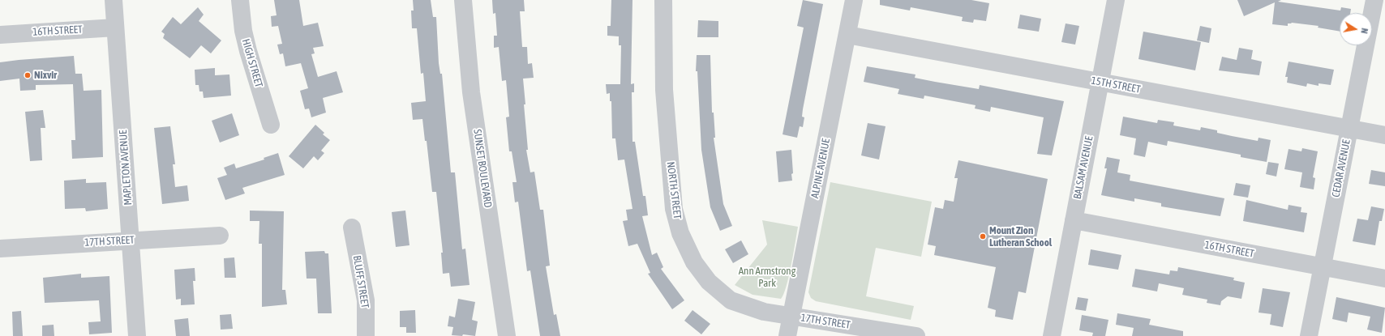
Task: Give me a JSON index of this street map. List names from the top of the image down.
{
  "streets": {
    "street": [
      "16TH STREET",
      "HIGH STREET",
      "15TH STREET",
      "MAPLETON AVENUE",
      "BALSAM AVENUE",
      "SUNSET BOULEVARD",
      "ALPINE AVENUE",
      "CEDAR AVENUE",
      "NORTH STREET",
      "17TH STREET",
      "BLUFF STREET"
    ]
  },
  "crossings": [
    ["16TH STREET", "MAPLETON AVENUE"],
    ["16TH STREET", "BALSAM AVENUE"],
    ["16TH STREET", "CEDAR AVENUE"],
    ["15TH STREET", "BALSAM AVENUE"],
    ["15TH STREET", "ALPINE AVENUE"],
    ["15TH STREET", "CEDAR AVENUE"],
    ["MAPLETON AVENUE", "17TH STREET"],
    ["ALPINE AVENUE", "NORTH STREET"],
    ["ALPINE AVENUE", "17TH STREET"],
    ["NORTH STREET", "17TH STREET"]
  ],
  "parks": ["Ann Armstrong Park"],
  "places": ["Nixvir", "Mount Zion Lutheran School"],
  "north": "right"
}
